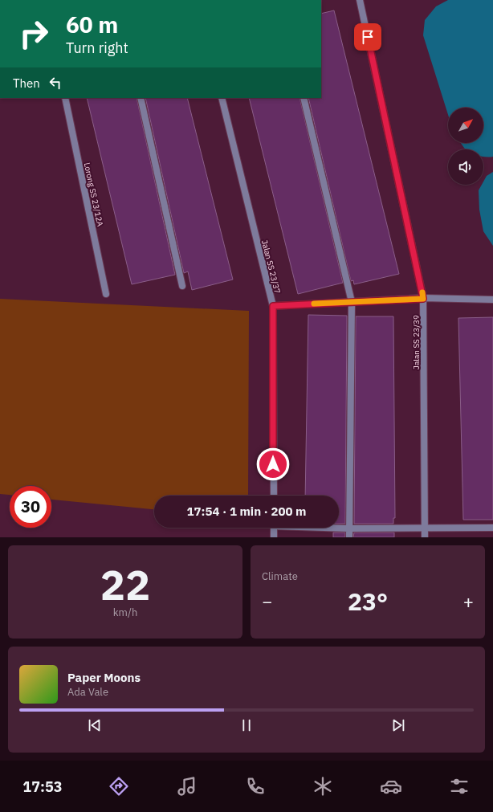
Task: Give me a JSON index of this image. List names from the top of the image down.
{
  "streets": {
    "street": ["Lorong SS 23/12A", "Jalan SS 23/37", "Jalan SS 23/39"]
  },
  "north": "top right",
  "page": {
    "turn": ["60 m", "Turn right"],
    "then": "Then",
    "limit": "30",
    "trip": "17:54 · 1 min · 200 m",
    "tile": [
      ["22", "km/h"],
      "Climate"
    ],
    "heat": ["−", "23°", "+"],
    "song": ["Paper Moons", "Ada Vale"],
    "tabs": "17:53"
  }
}
